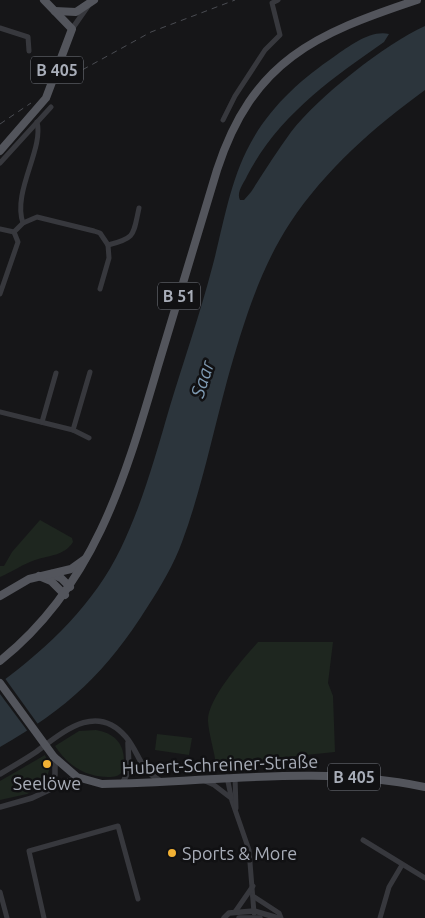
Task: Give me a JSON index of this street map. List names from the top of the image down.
{
  "streets": {
    "main road": ["B 405", "B 51", "Hubert-Schreiner-Straße"]
  },
  "crossings": [
    ["B 405", "Hubert-Schreiner-Straße"]
  ],
  "water": ["Saar"],
  "places": ["Seelöwe", "Sports & More"]
}
